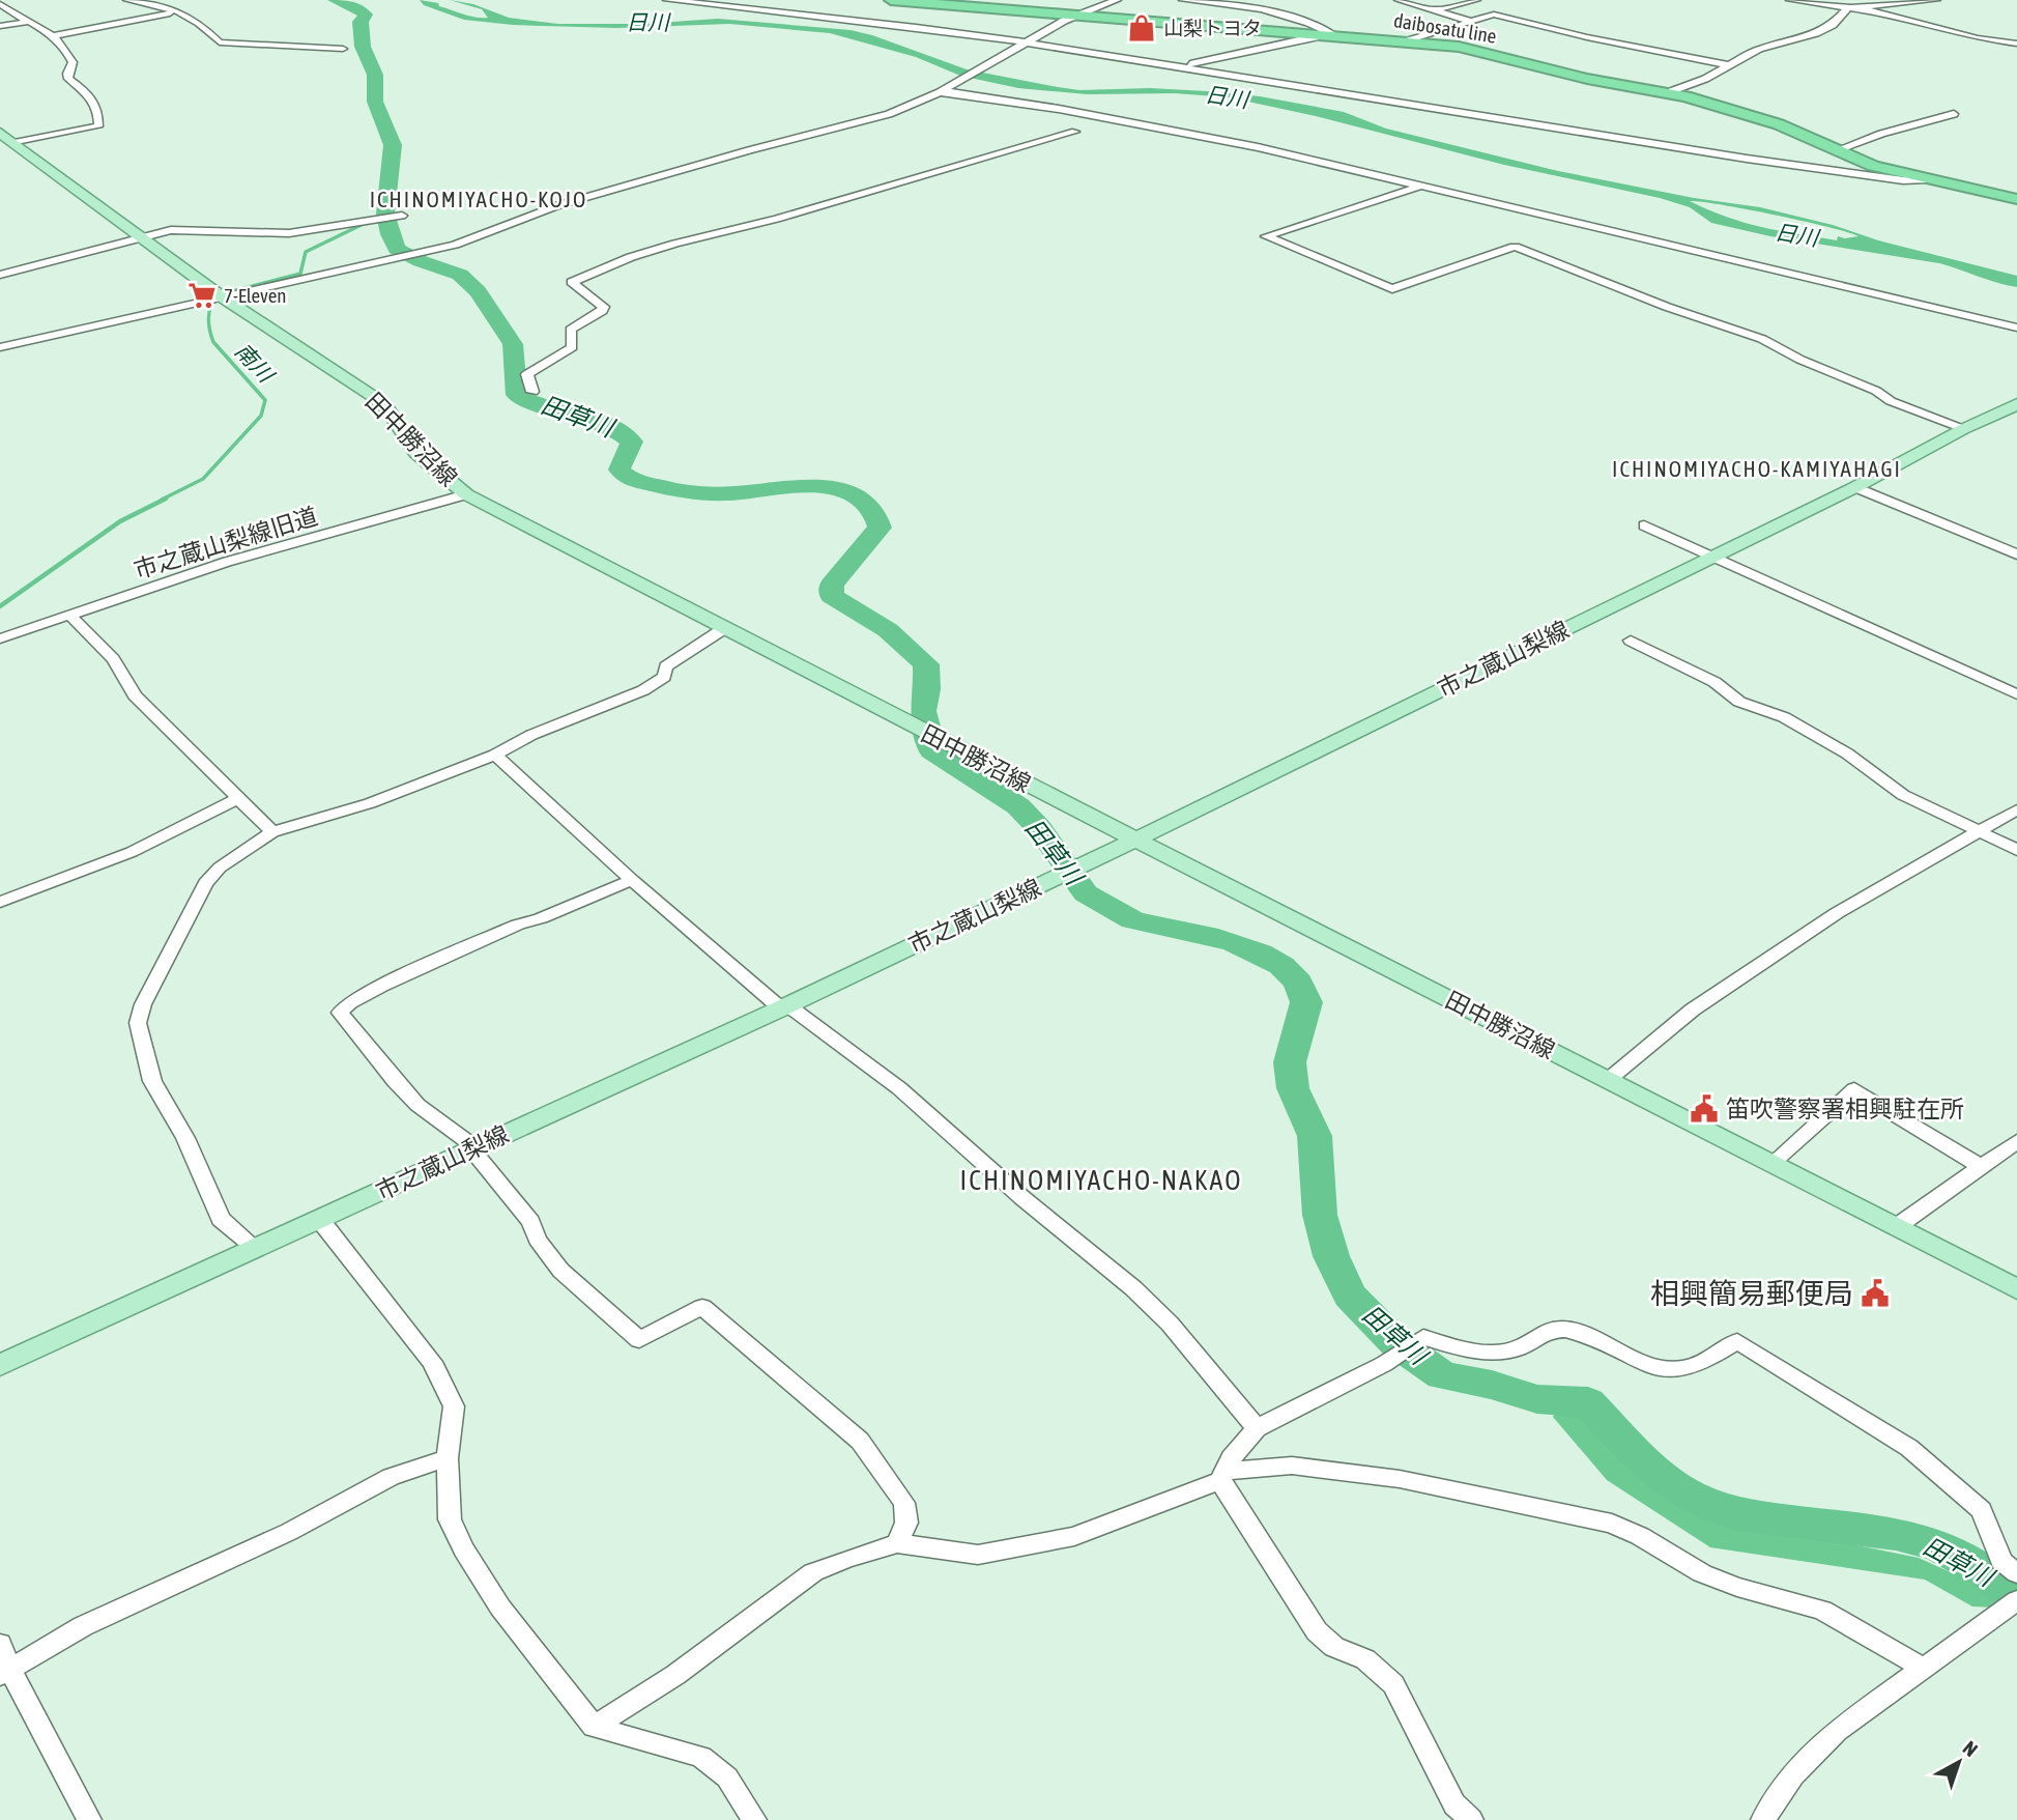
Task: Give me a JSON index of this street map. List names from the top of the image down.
{
  "streets": {
    "highway": ["daibosatu line"],
    "main road": ["田中勝沼線", "市之蔵山梨線"],
    "street": ["市之蔵山梨線旧道"]
  },
  "crossings": [
    ["田中勝沼線", "市之蔵山梨線旧道"],
    ["田中勝沼線", "市之蔵山梨線"]
  ],
  "districts": ["ICHINOMIYACHO-KOJO", "ICHINOMIYACHO-KAMIYAHAGI", "ICHINOMIYACHO-NAKAO"],
  "water": ["日川", "南川", "田草川"],
  "places": {
    "shop": ["山梨トヨタ"],
    "supermarket": ["7-Eleven"],
    "public building": ["笛吹警察署相興駐在所", "相興簡易郵便局"]
  },
  "north": "top right"
}
